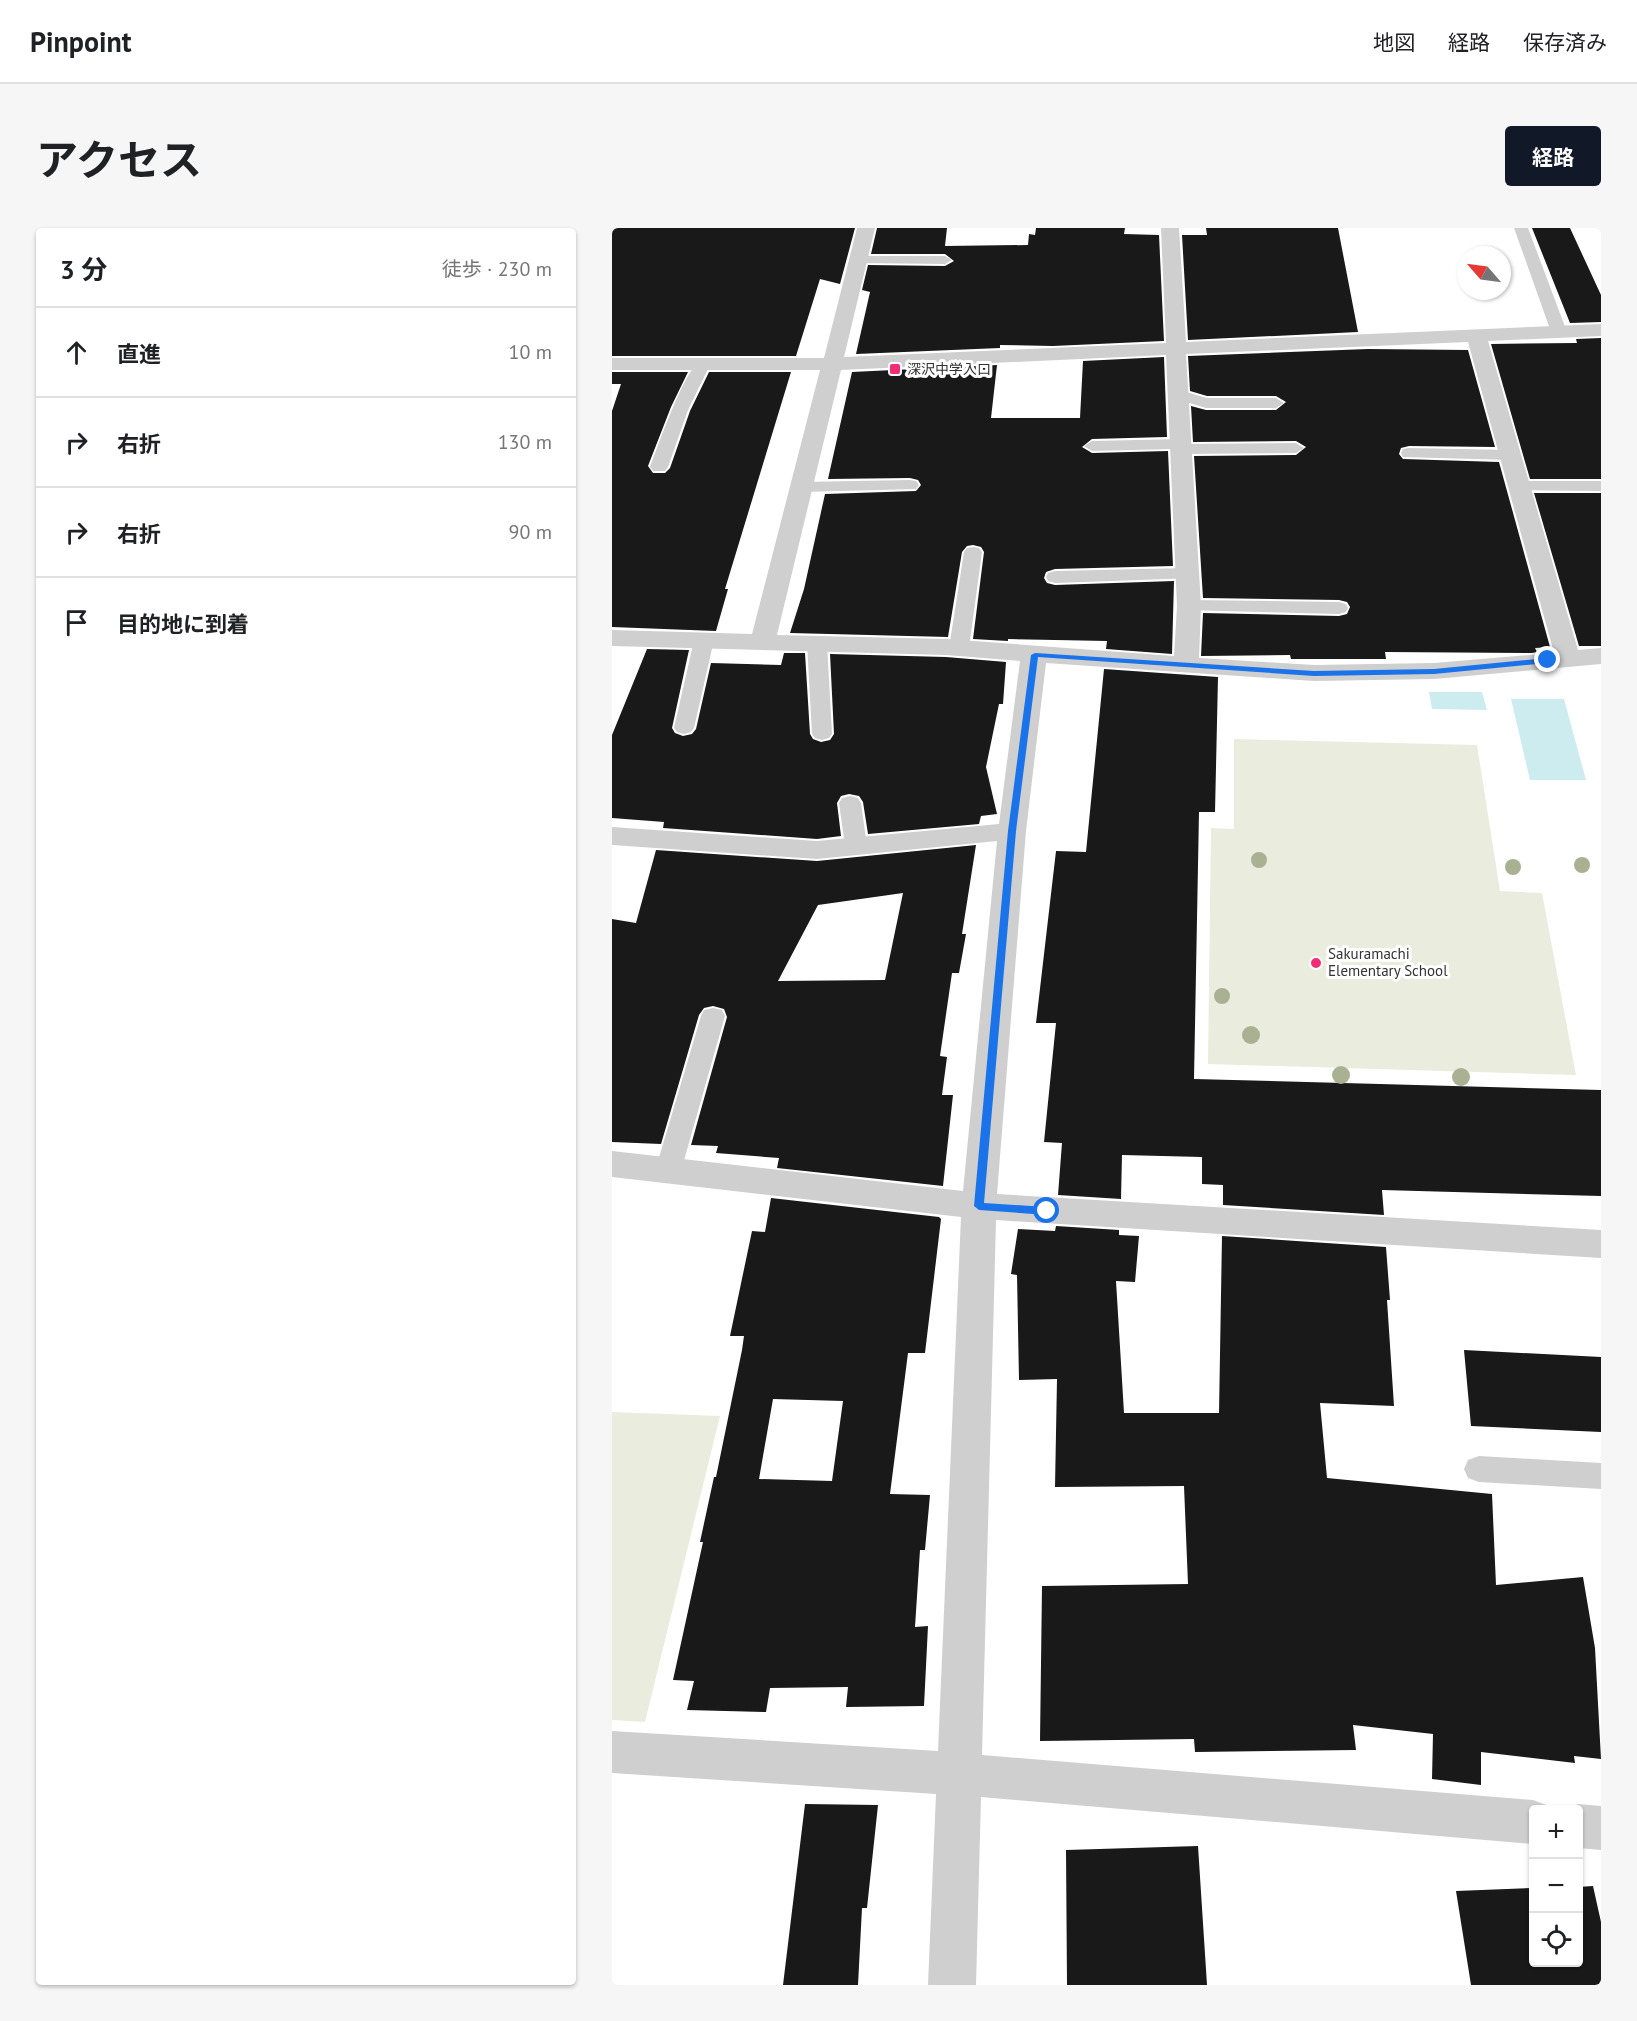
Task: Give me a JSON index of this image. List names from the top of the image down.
{
  "places": {
    "transit": ["深沢中学入口"],
    "other": ["Sakuramachi Elementary School"]
  },
  "north": "top left",
  "page": {
    "header": "Pinpoint",
    "nav": ["地図", "経路", "保存済み"],
    "title": "アクセス",
    "buttons": "経路",
    "heading": ["3 分", "徒歩 · 230 m"],
    "list": [
      ["直進", "10 m"],
      ["右折", "130 m"],
      ["右折", "90 m"],
      "目的地に到着"
    ],
    "map_buttons": ["+", "−"]
  }
}
